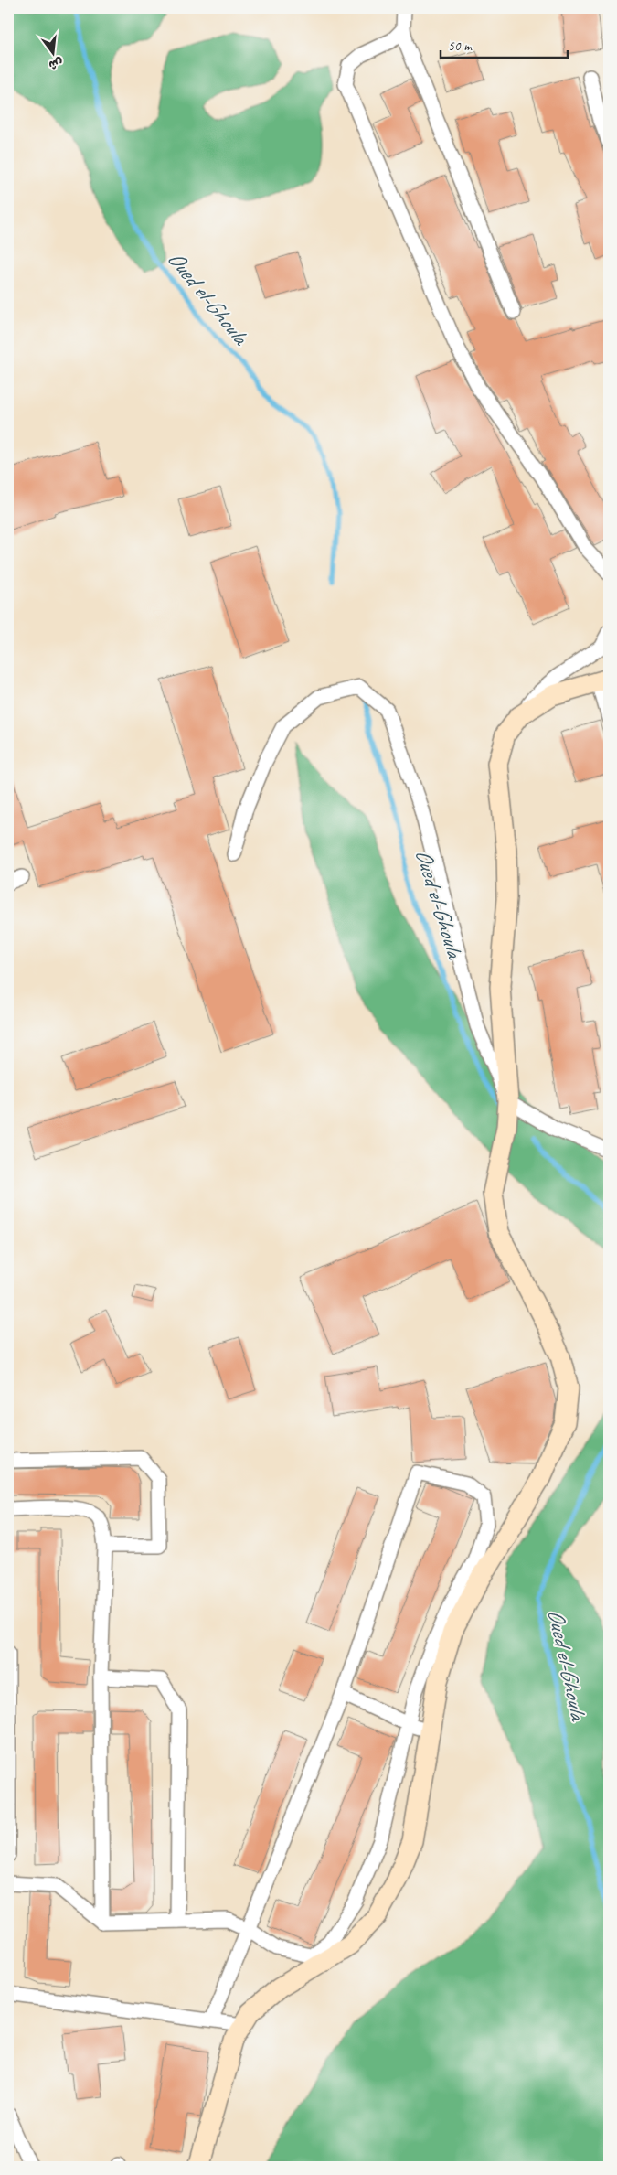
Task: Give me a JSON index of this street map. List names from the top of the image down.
{
  "water": ["Oued el-Ghoula"],
  "scale_bar": "50 m",
  "north": "bottom"
}
